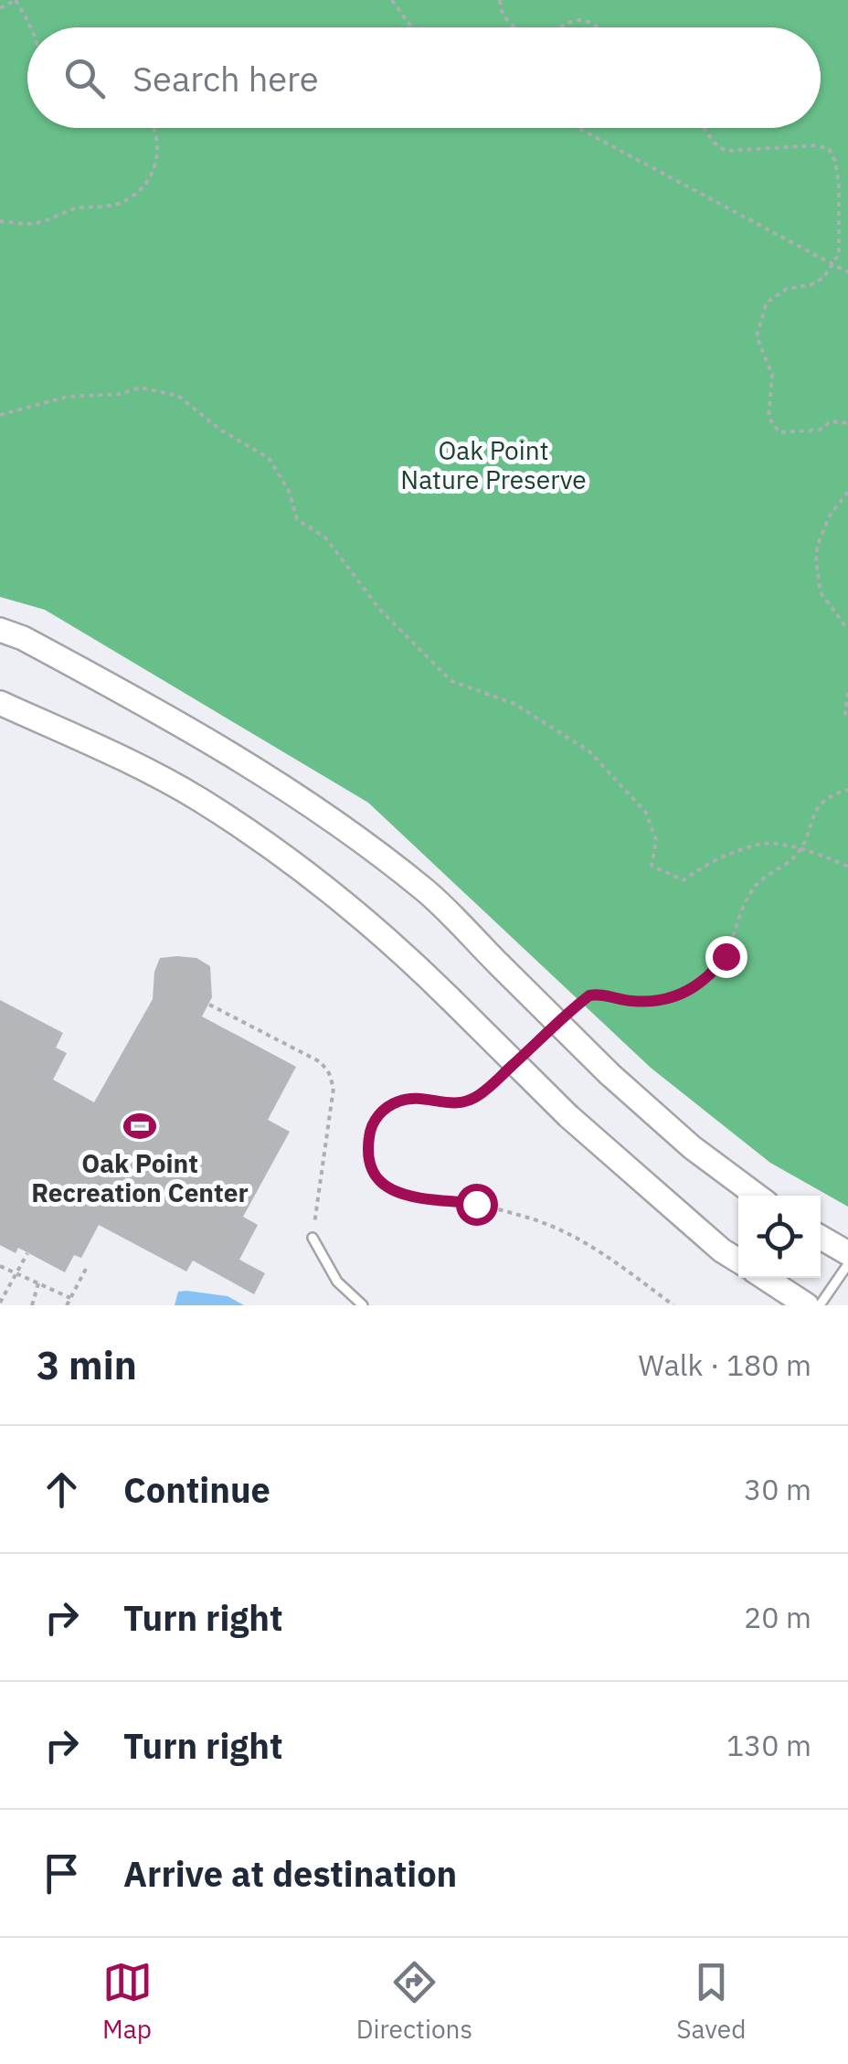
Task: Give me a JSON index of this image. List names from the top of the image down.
{
  "parks": ["Oak Point Nature Preserve"],
  "places": {
    "sports": ["Oak Point Recreation Center"]
  },
  "page": {
    "search": "Search here",
    "heading": ["3 min", "Walk · 180 m"],
    "list": [
      ["Continue", "30 m"],
      ["Turn right", "20 m"],
      ["Turn right", "130 m"],
      "Arrive at destination"
    ],
    "nav": ["Map", "Directions", "Saved"]
  }
}
